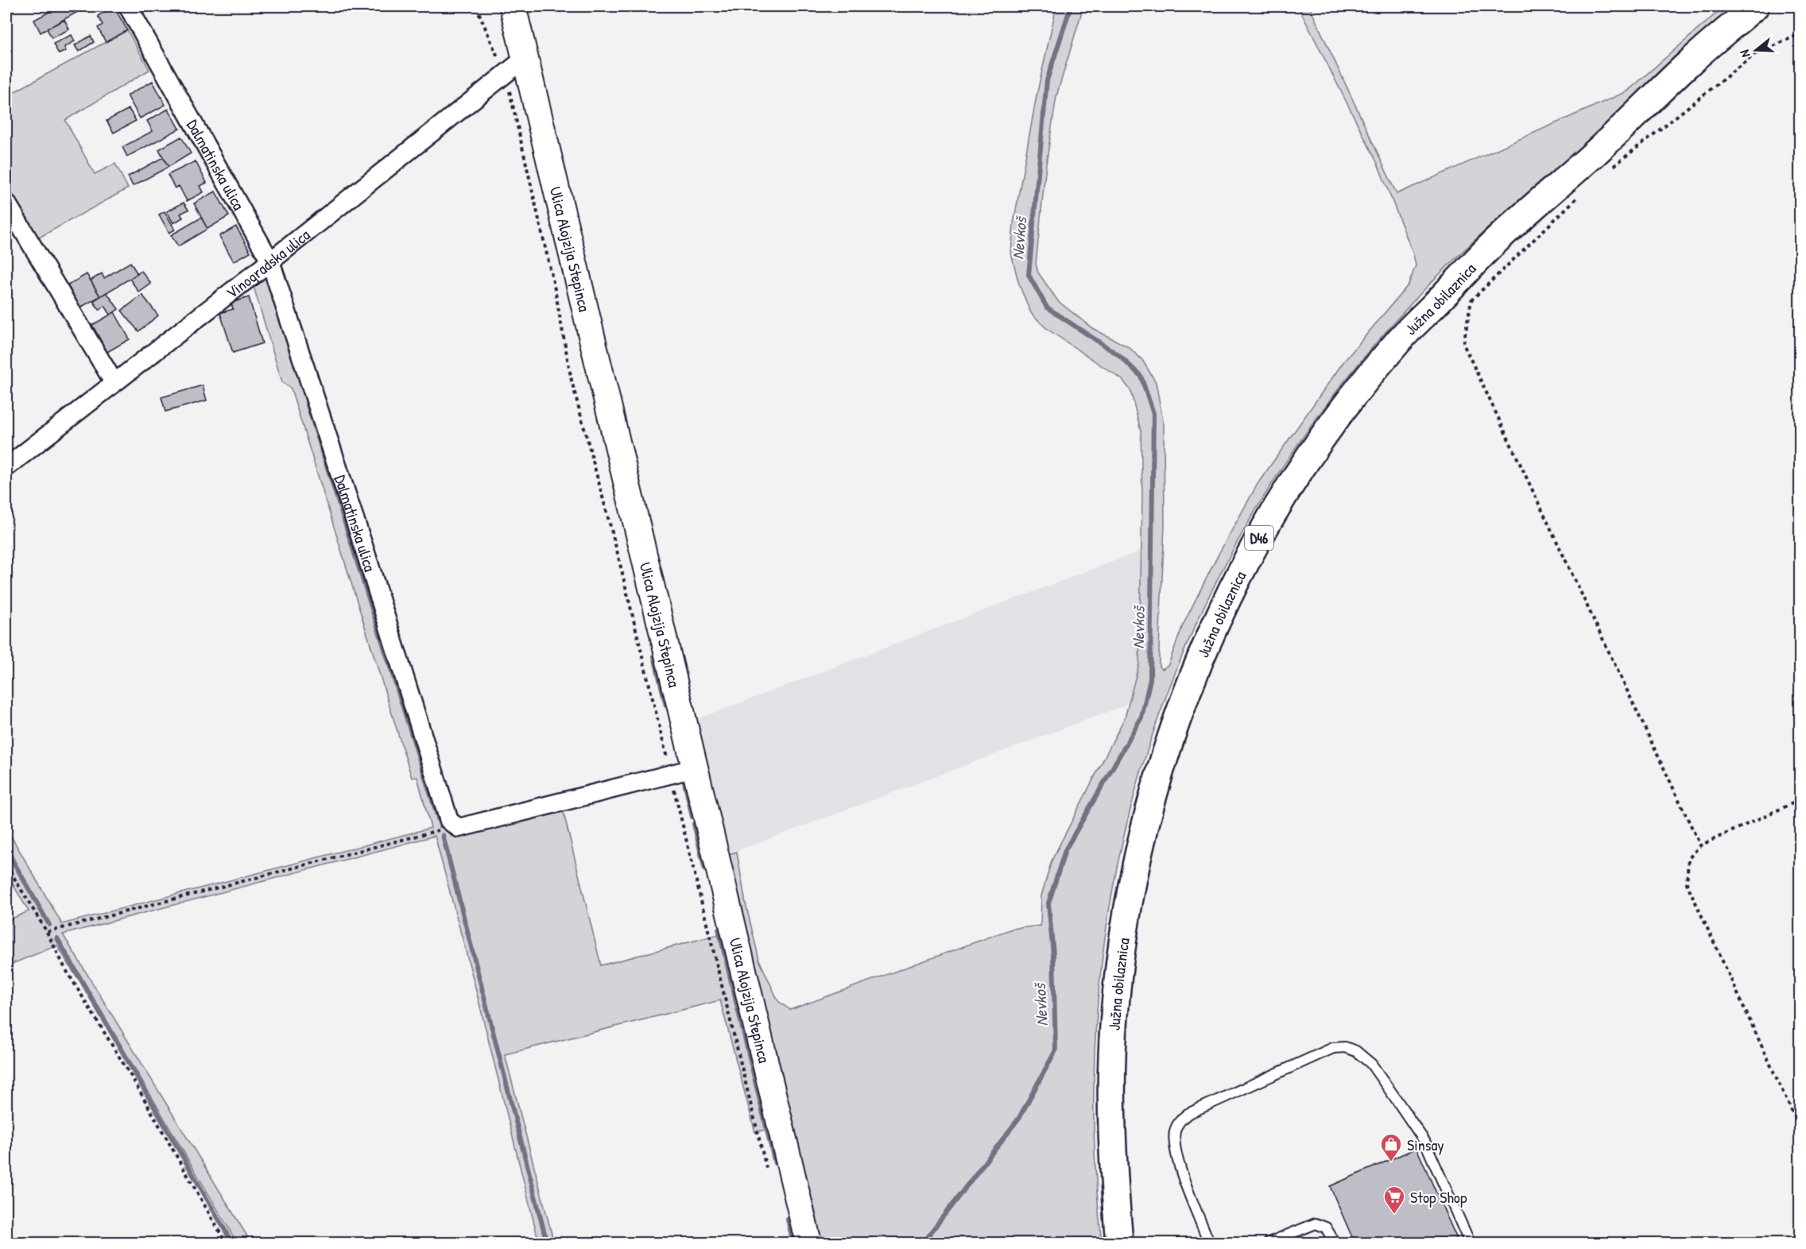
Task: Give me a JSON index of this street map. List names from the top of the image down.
{
  "streets": {
    "main road": ["Ulica Alojzija Stepinca", "Južna obilaznica", "D46"],
    "street": ["Dalmatinska ulica", "Vinogradska ulica"]
  },
  "crossings": [
    ["Dalmatinska ulica", "Vinogradska ulica"],
    ["Ulica Alojzija Stepinca", "Vinogradska ulica"]
  ],
  "water": ["Nevkoš"],
  "places": {
    "shop": ["Sinsay"],
    "supermarket": ["Stop Shop"]
  },
  "north": "left"
}
